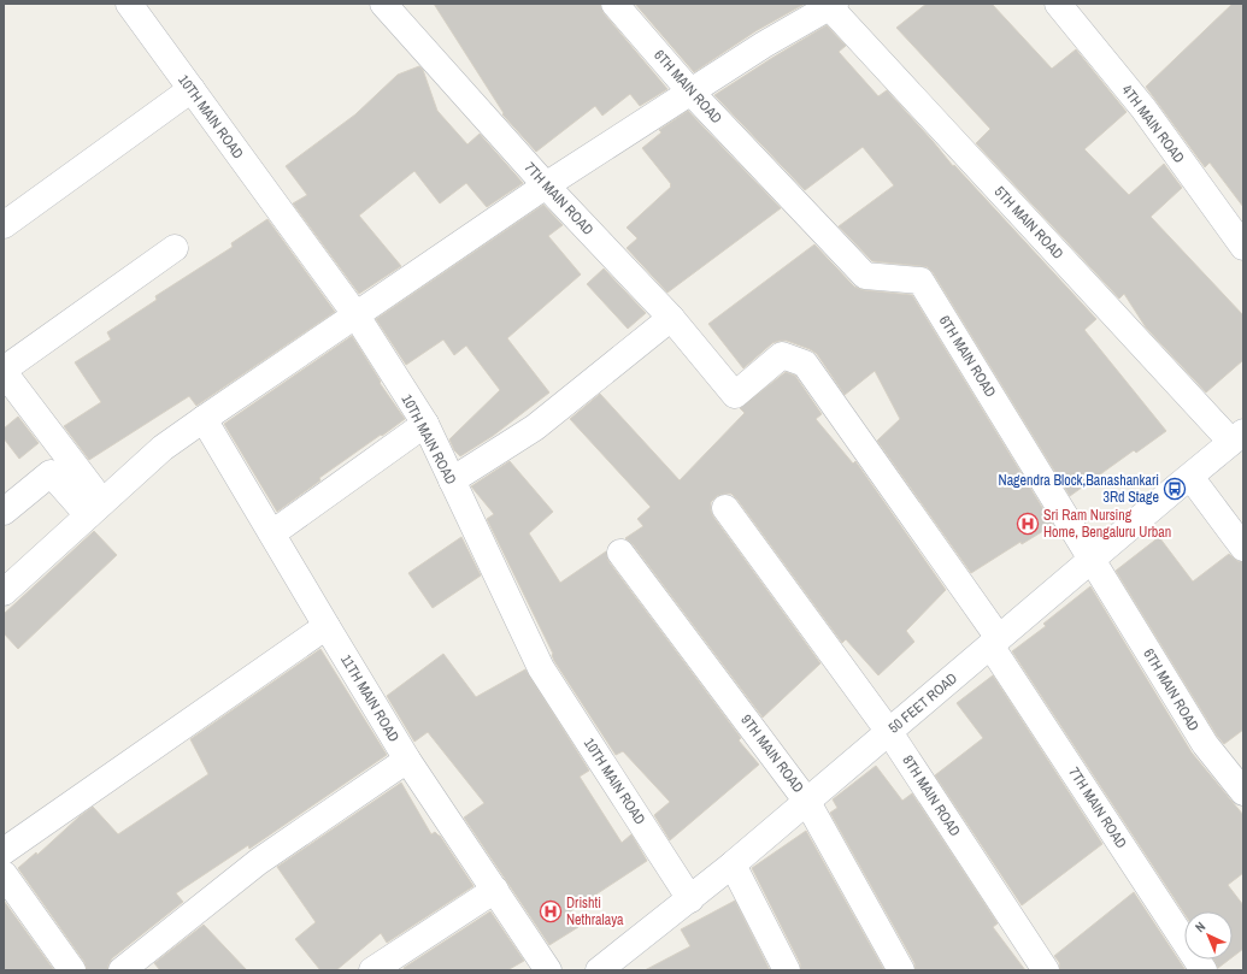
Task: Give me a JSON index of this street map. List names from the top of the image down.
{
  "streets": {
    "street": [
      "6TH MAIN ROAD",
      "10TH MAIN ROAD",
      "4TH MAIN ROAD",
      "7TH MAIN ROAD",
      "5TH MAIN ROAD",
      "11TH MAIN ROAD",
      "50 FEET ROAD",
      "9TH MAIN ROAD",
      "8TH MAIN ROAD"
    ]
  },
  "crossings": [
    ["6TH MAIN ROAD", "50 FEET ROAD"],
    ["10TH MAIN ROAD", "50 FEET ROAD"],
    ["7TH MAIN ROAD", "50 FEET ROAD"],
    ["5TH MAIN ROAD", "50 FEET ROAD"],
    ["50 FEET ROAD", "9TH MAIN ROAD"],
    ["50 FEET ROAD", "8TH MAIN ROAD"]
  ],
  "places": {
    "bus stop": ["Nagendra Block,Banashankari 3Rd Stage"],
    "hospital": ["Sri Ram Nursing Home, Bengaluru Urban", "Drishti Nethralaya"]
  },
  "north": "top left"
}
